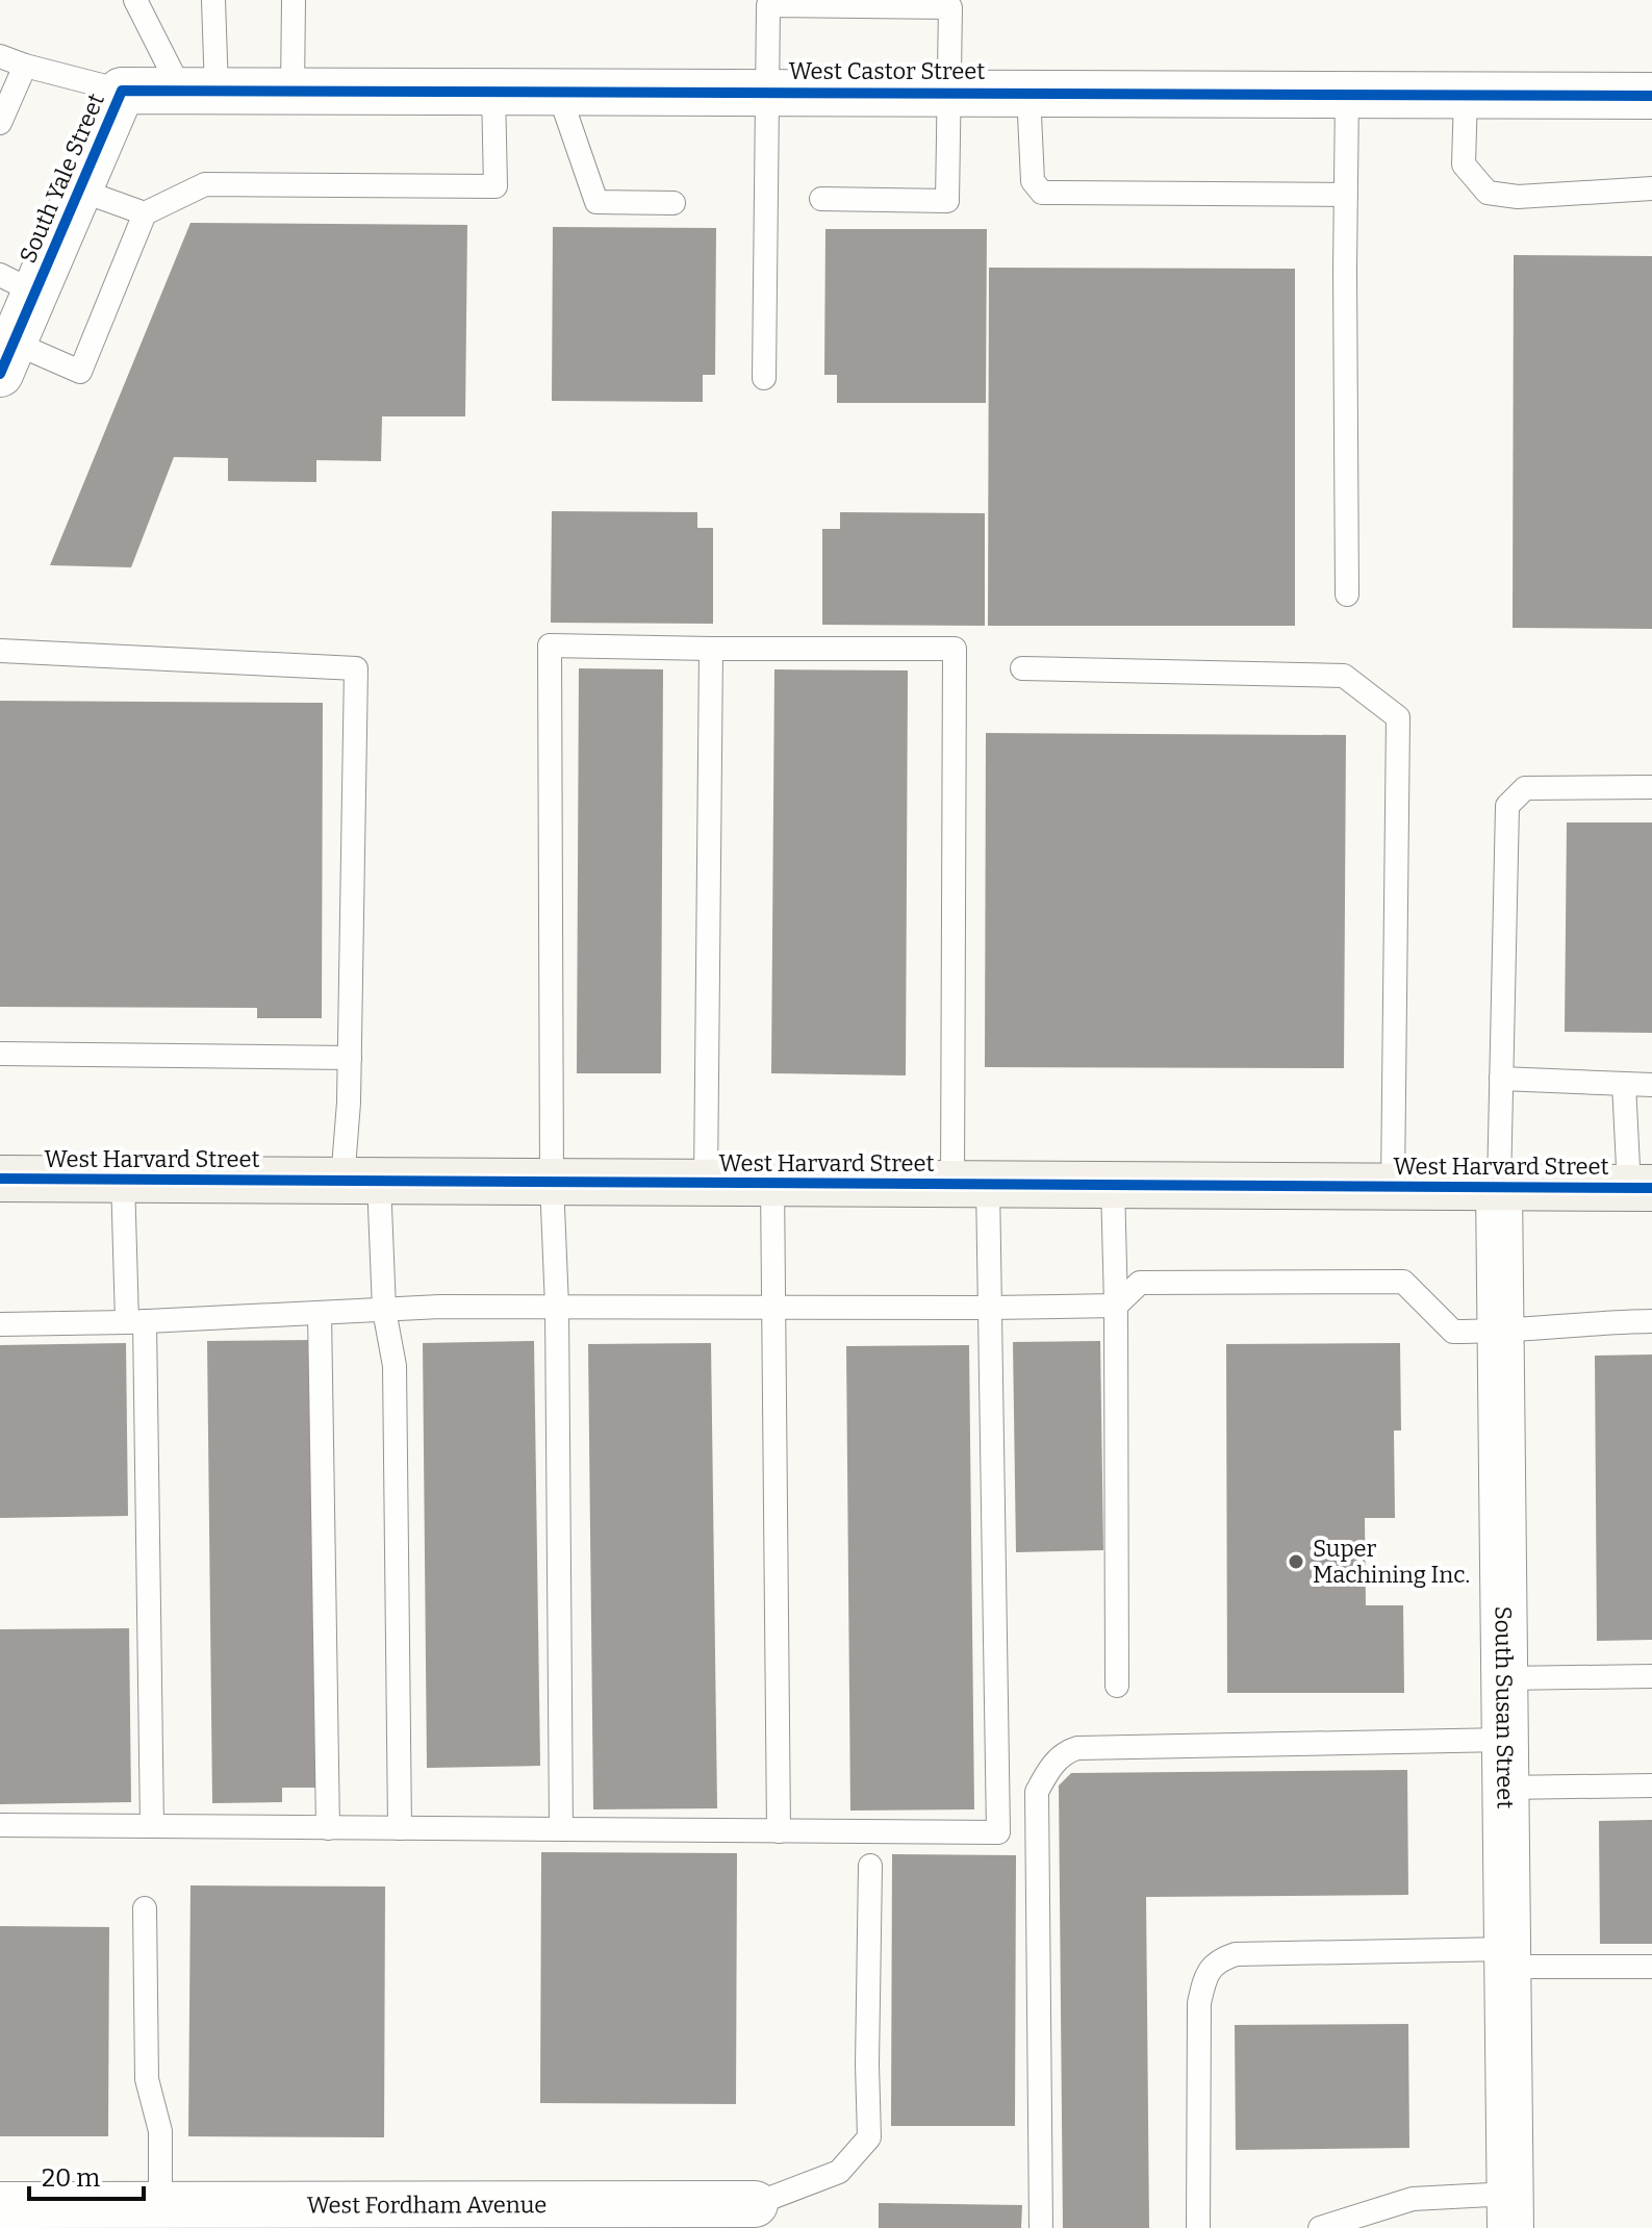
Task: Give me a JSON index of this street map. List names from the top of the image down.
{
  "streets": {
    "street": [
      "West Castor Street",
      "South Yale Street",
      "West Harvard Street",
      "South Susan Street",
      "West Fordham Avenue"
    ]
  },
  "crossings": [
    ["West Castor Street", "South Yale Street"],
    ["West Harvard Street", "South Susan Street"]
  ],
  "places": ["Super Machining Inc."],
  "scale_bar": "20 m"
}
